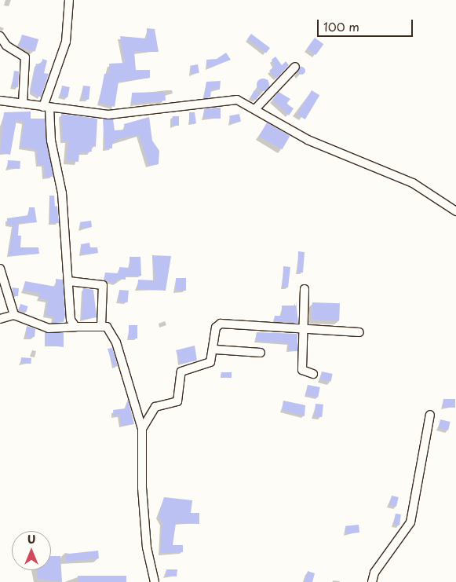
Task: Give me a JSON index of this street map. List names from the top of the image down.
{
  "scale_bar": "100 m",
  "north": "top"
}
